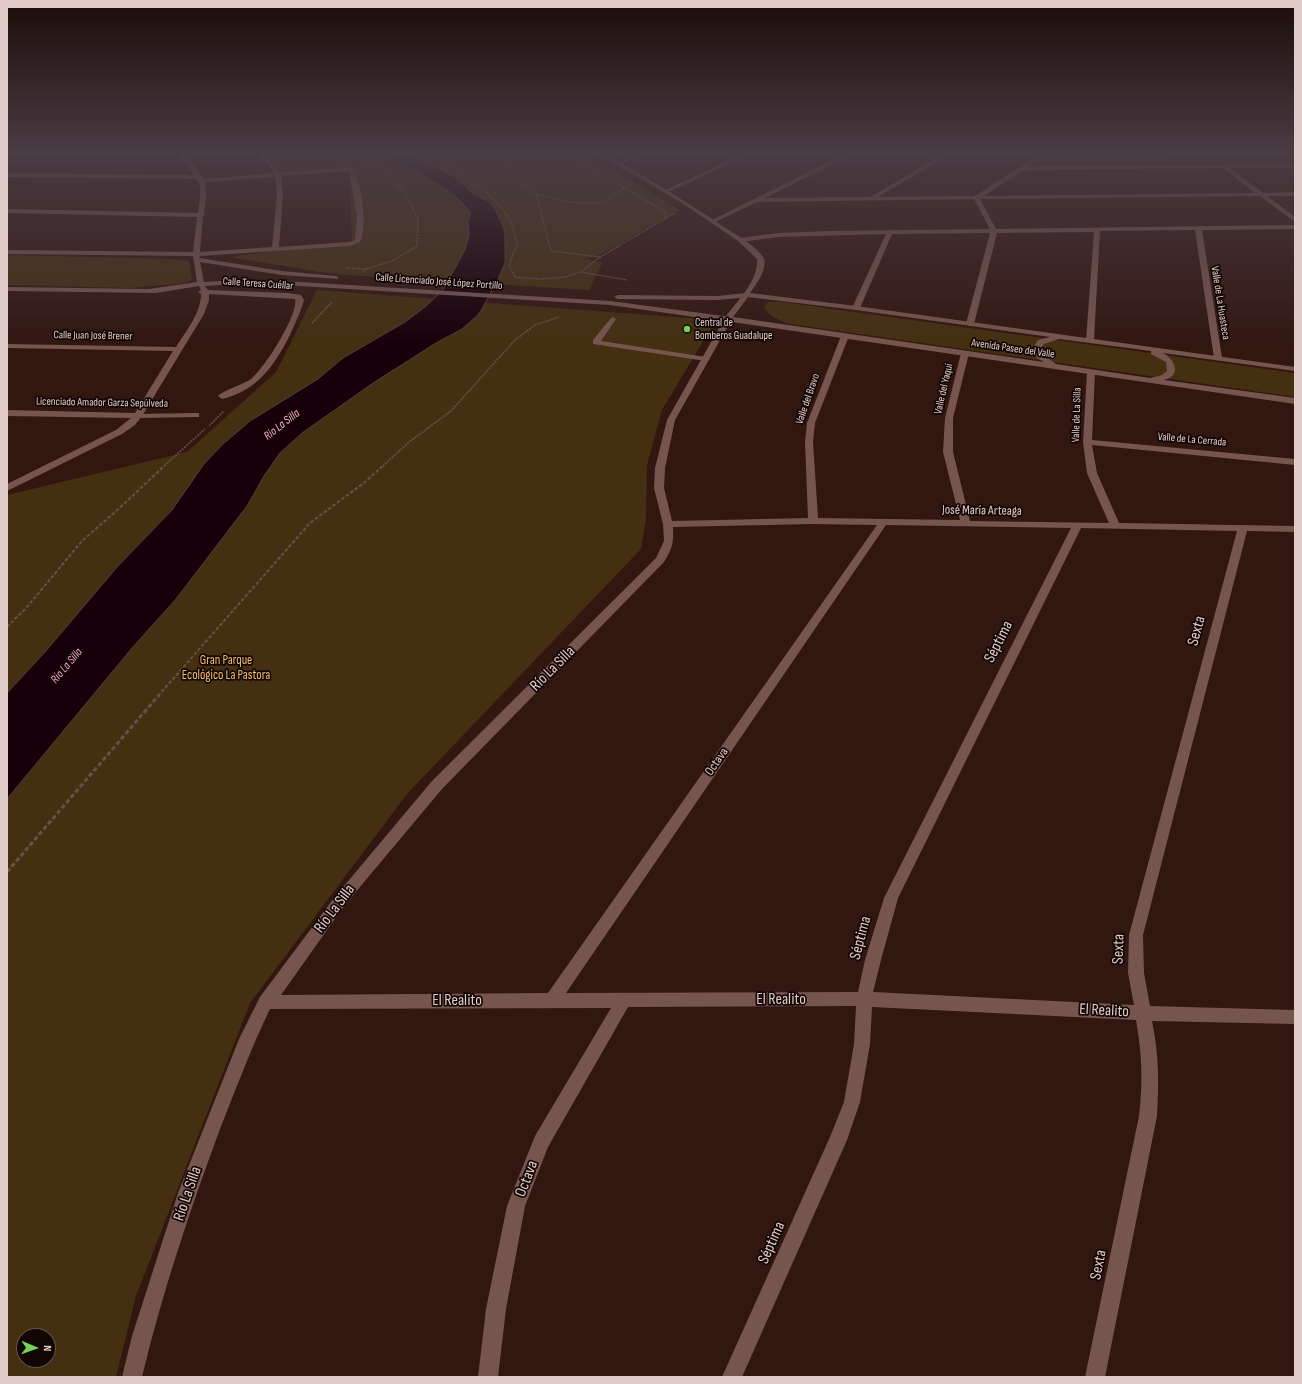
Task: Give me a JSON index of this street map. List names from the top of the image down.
{
  "streets": {
    "street": [
      "Calle Licenciado José López Portillo",
      "Calle Teresa Cuéllar",
      "Valle de La Huasteca",
      "Calle Juan José Brener",
      "Avenida Paseo del Valle",
      "Valle del Yaqui",
      "Valle del Bravo",
      "Licenciado Amador Garza Sepúlveda",
      "Valle de La Silla",
      "Valle de La Cerrada",
      "José María Arteaga",
      "Sexta",
      "Séptima",
      "Río La Silla",
      "Octava",
      "El Realito"
    ]
  },
  "crossings": [
    ["Calle Licenciado José López Portillo", "Calle Teresa Cuéllar"],
    ["Calle Licenciado José López Portillo", "Avenida Paseo del Valle"],
    ["Calle Licenciado José López Portillo", "Río La Silla"],
    ["Valle de La Huasteca", "Avenida Paseo del Valle"],
    ["Avenida Paseo del Valle", "Valle del Yaqui"],
    ["Avenida Paseo del Valle", "Valle del Bravo"],
    ["Avenida Paseo del Valle", "Valle de La Silla"],
    ["Avenida Paseo del Valle", "Río La Silla"],
    ["Valle del Yaqui", "José María Arteaga"],
    ["Valle del Bravo", "José María Arteaga"],
    ["Valle de La Silla", "Valle de La Cerrada"],
    ["Valle de La Silla", "José María Arteaga"],
    ["José María Arteaga", "Sexta"],
    ["José María Arteaga", "Séptima"],
    ["José María Arteaga", "Río La Silla"],
    ["José María Arteaga", "Octava"],
    ["Sexta", "El Realito"],
    ["Séptima", "El Realito"],
    ["Río La Silla", "El Realito"],
    ["Octava", "El Realito"]
  ],
  "water": ["Río La Silla"],
  "parks": ["Gran Parque Ecológico La Pastora"],
  "places": ["Central de Bomberos Guadalupe"],
  "north": "right"
}
